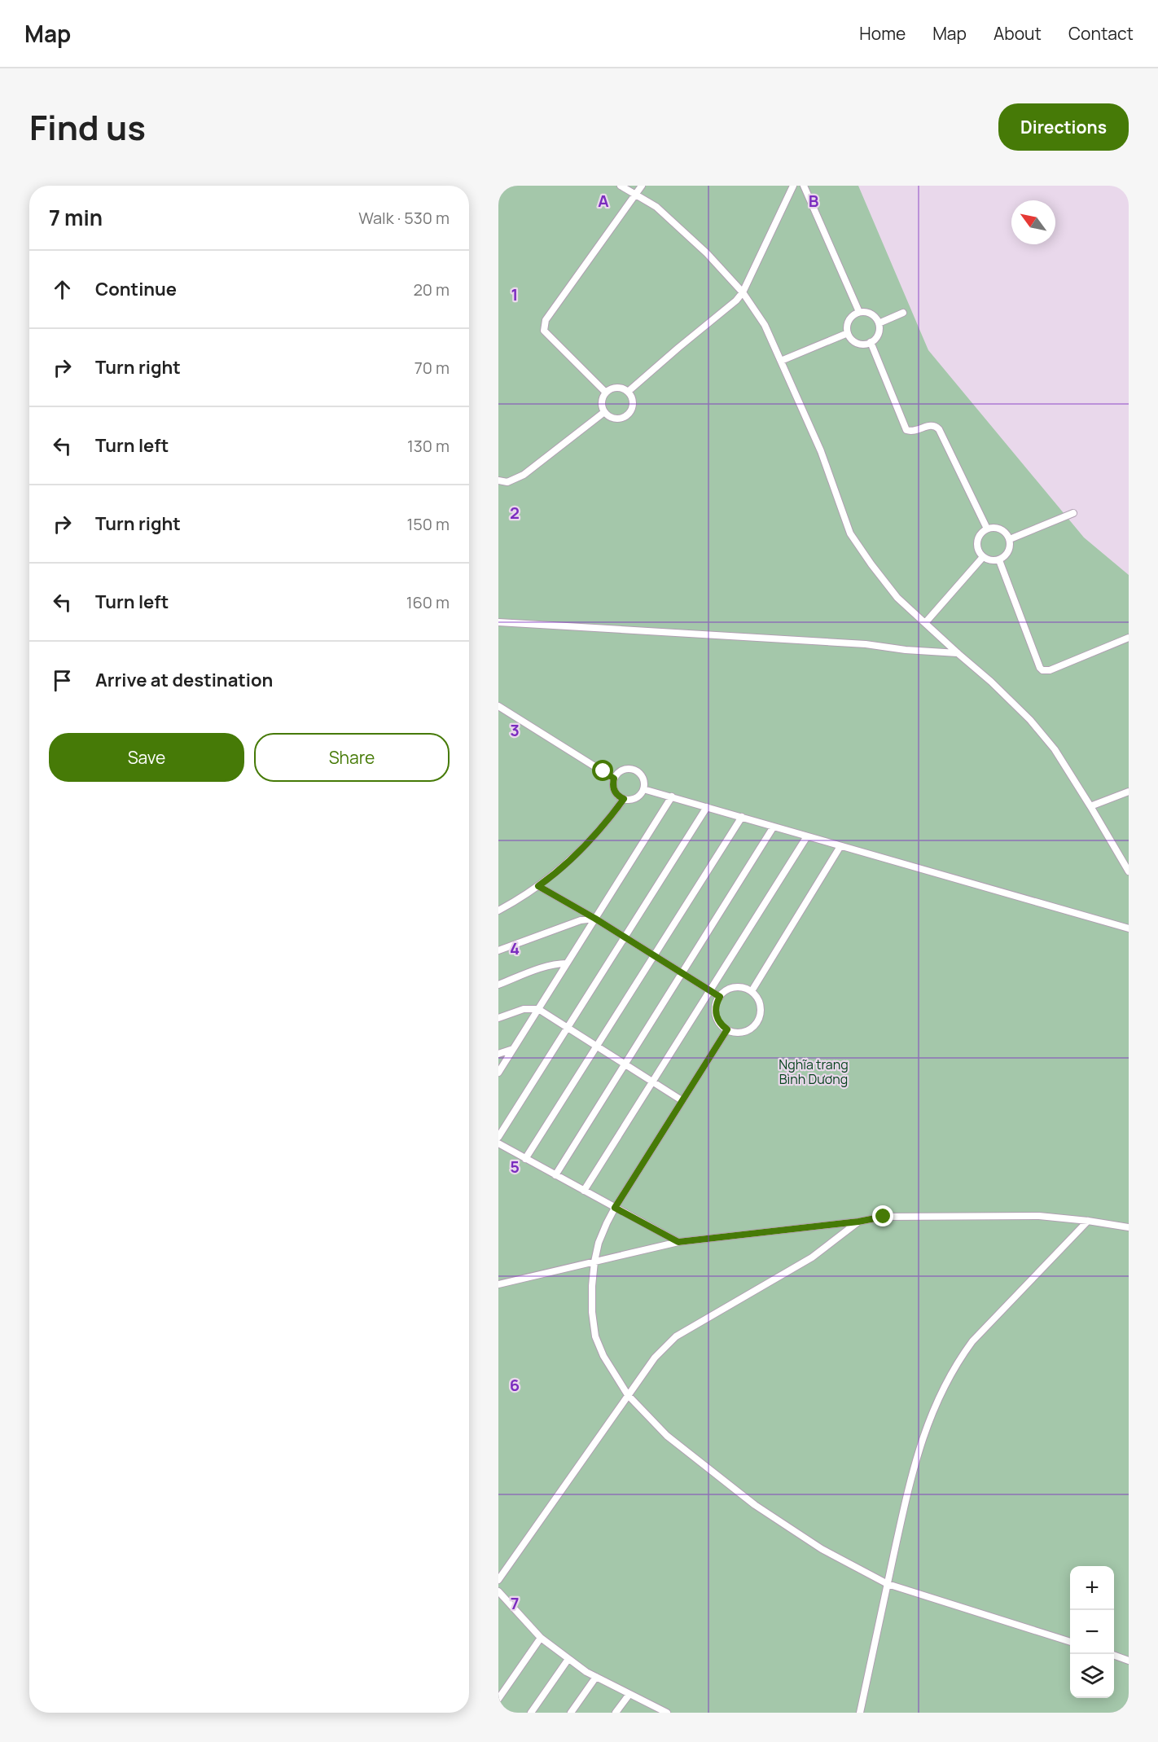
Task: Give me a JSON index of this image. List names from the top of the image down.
{
  "parks": ["Nghĩa trang Bình Dương"],
  "north": "top left",
  "page": {
    "header": "Map",
    "nav": [
      "Home",
      "Map",
      "About",
      "Contact"
    ],
    "title": "Find us",
    "buttons": [
      "Directions",
      ["Save", "Share"]
    ],
    "heading": ["7 min", "Walk · 530 m"],
    "list": [
      ["Continue", "20 m"],
      ["Turn right", "70 m"],
      ["Turn left", "130 m"],
      ["Turn right", "150 m"],
      ["Turn left", "160 m"],
      "Arrive at destination"
    ],
    "map_buttons": ["+", "−"]
  },
  "grid": {
    "columns": ["A", "B"],
    "rows": [
      "1",
      "2",
      "3",
      "4",
      "5",
      "6",
      "7"
    ]
  }
}
